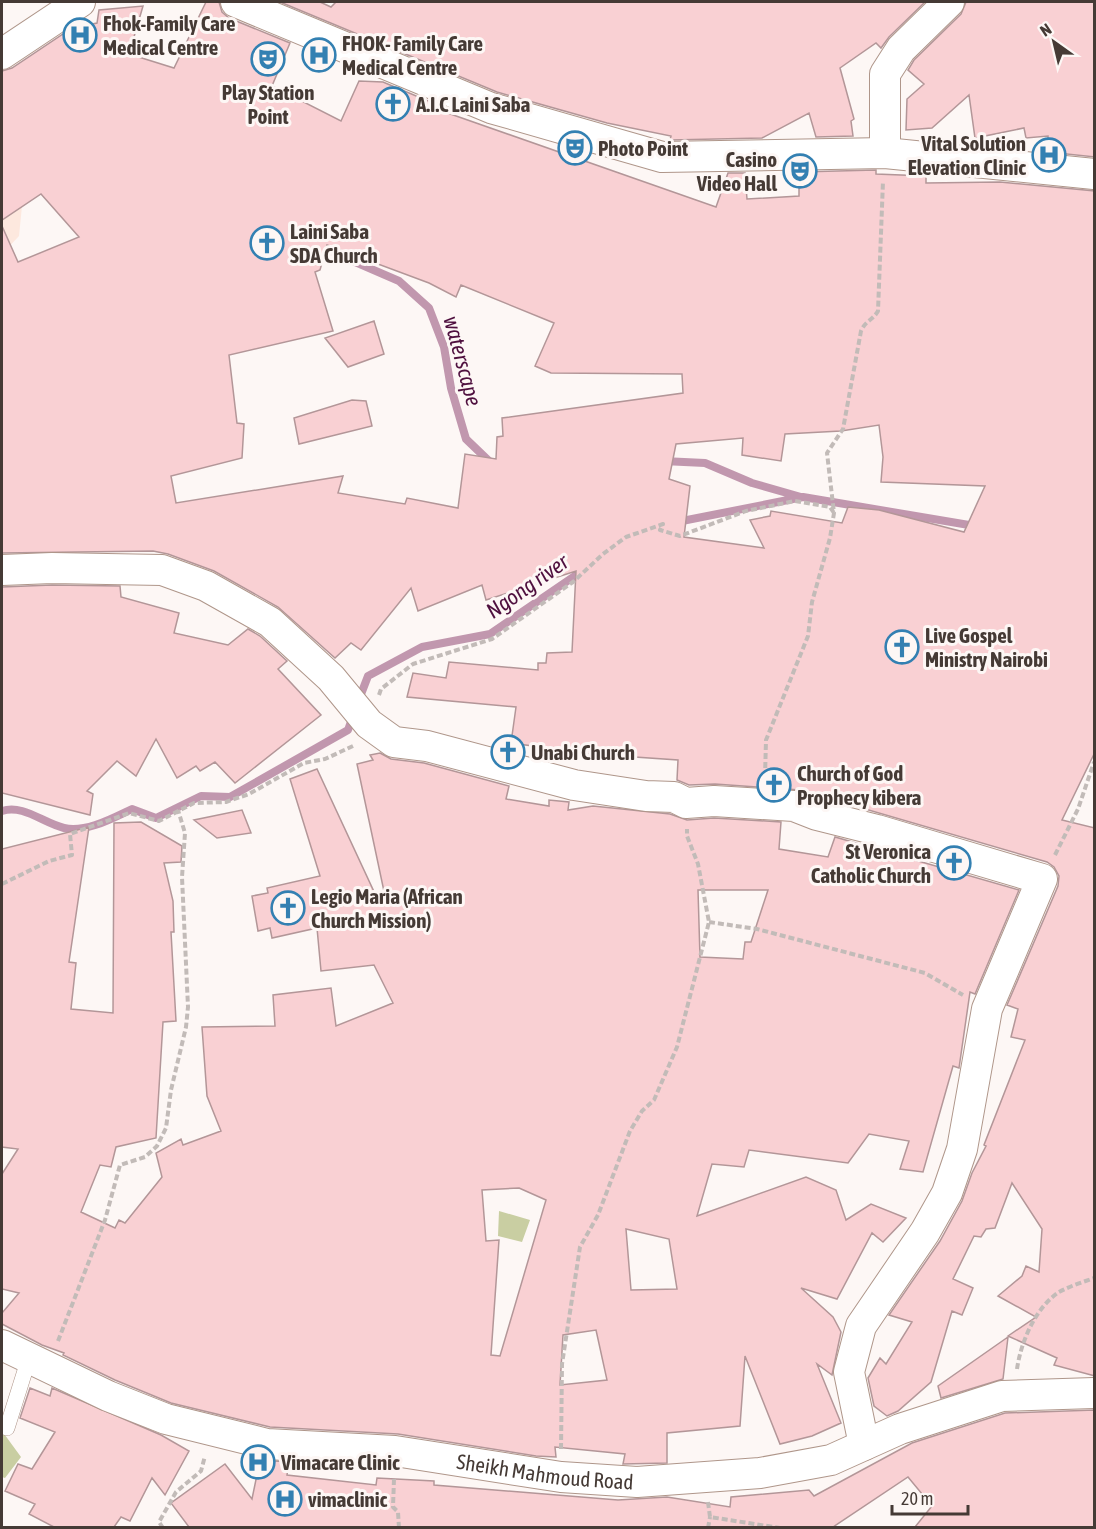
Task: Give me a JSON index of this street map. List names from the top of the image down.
{
  "streets": {
    "street": ["Sheikh Mahmoud Road"]
  },
  "water": ["waterscape", "Ngong river"],
  "places": {
    "hospital": [
      "Fhok-Family Care Medical Centre",
      "FHOK- Family Care Medical Centre",
      "Vital Solution Elevation Clinic",
      "Vimacare Clinic",
      "vimaclinic"
    ],
    "theatre": ["Play Station Point", "Photo Point", "Casino Video Hall"],
    "church": [
      "A.I.C Laini Saba",
      "Laini Saba SDA Church",
      "Live Gospel Ministry Nairobi",
      "Unabi Church",
      "Church of God Prophecy kibera",
      "St Veronica Catholic Church",
      "Legio Maria (African Church Mission)"
    ]
  },
  "scale_bar": "20 m",
  "north": "top left"
}
